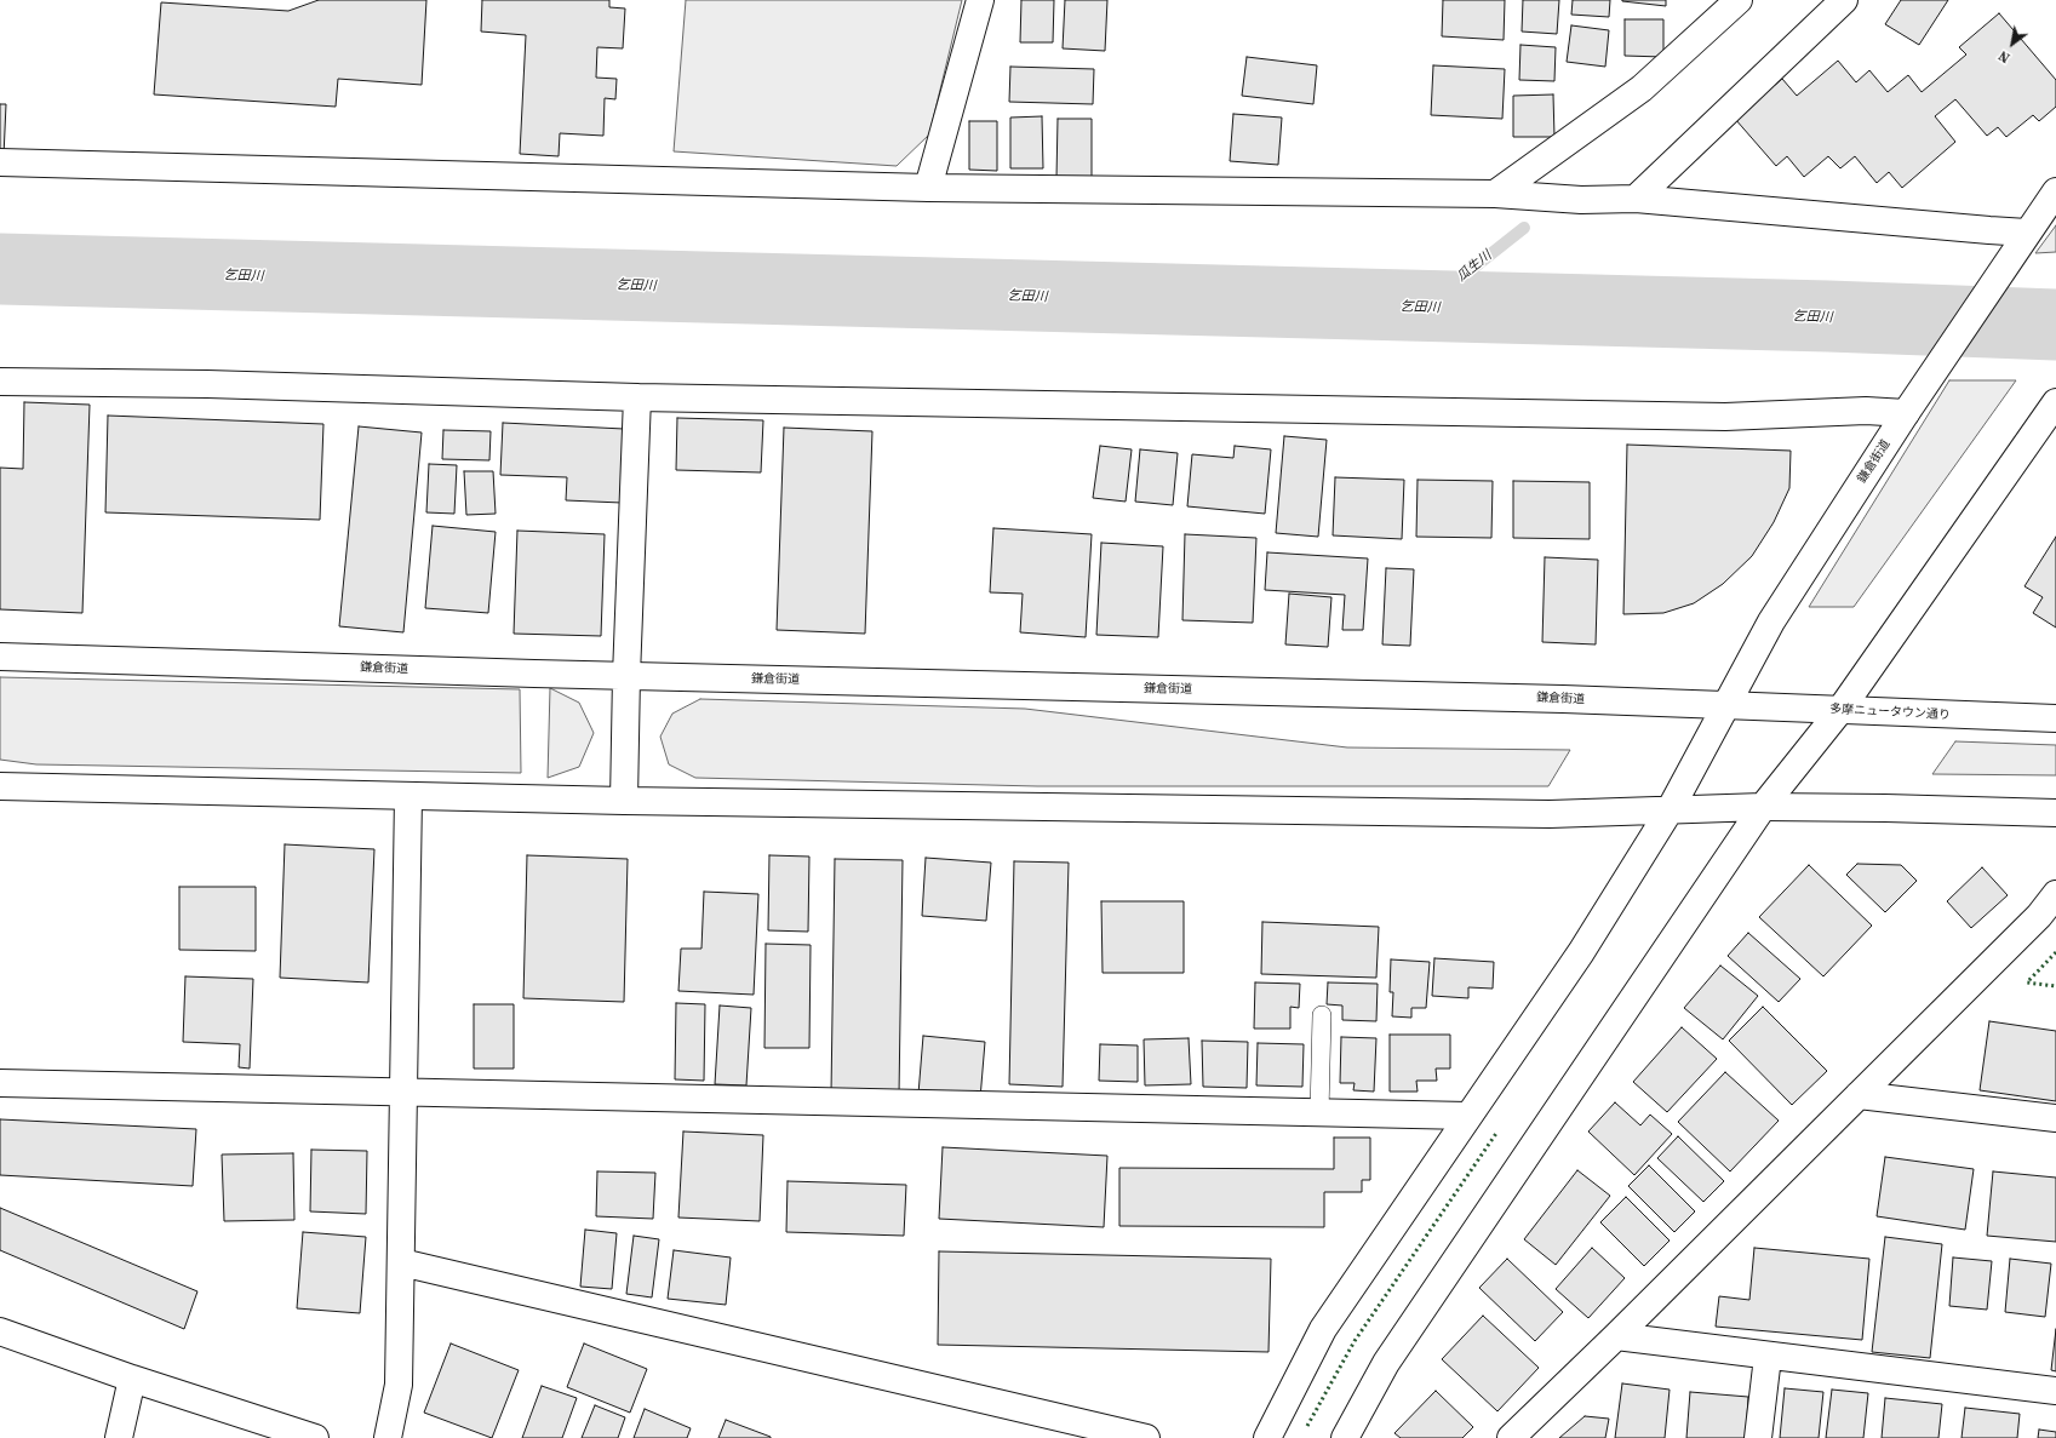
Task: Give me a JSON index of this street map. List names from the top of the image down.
{
  "streets": {
    "street": ["鎌倉街道", "多摩ニュータウン通り"]
  },
  "crossings": [
    ["鎌倉街道", "多摩ニュータウン通り"]
  ],
  "water": ["瓜生川", "乞田川"],
  "north": "bottom left"
}
